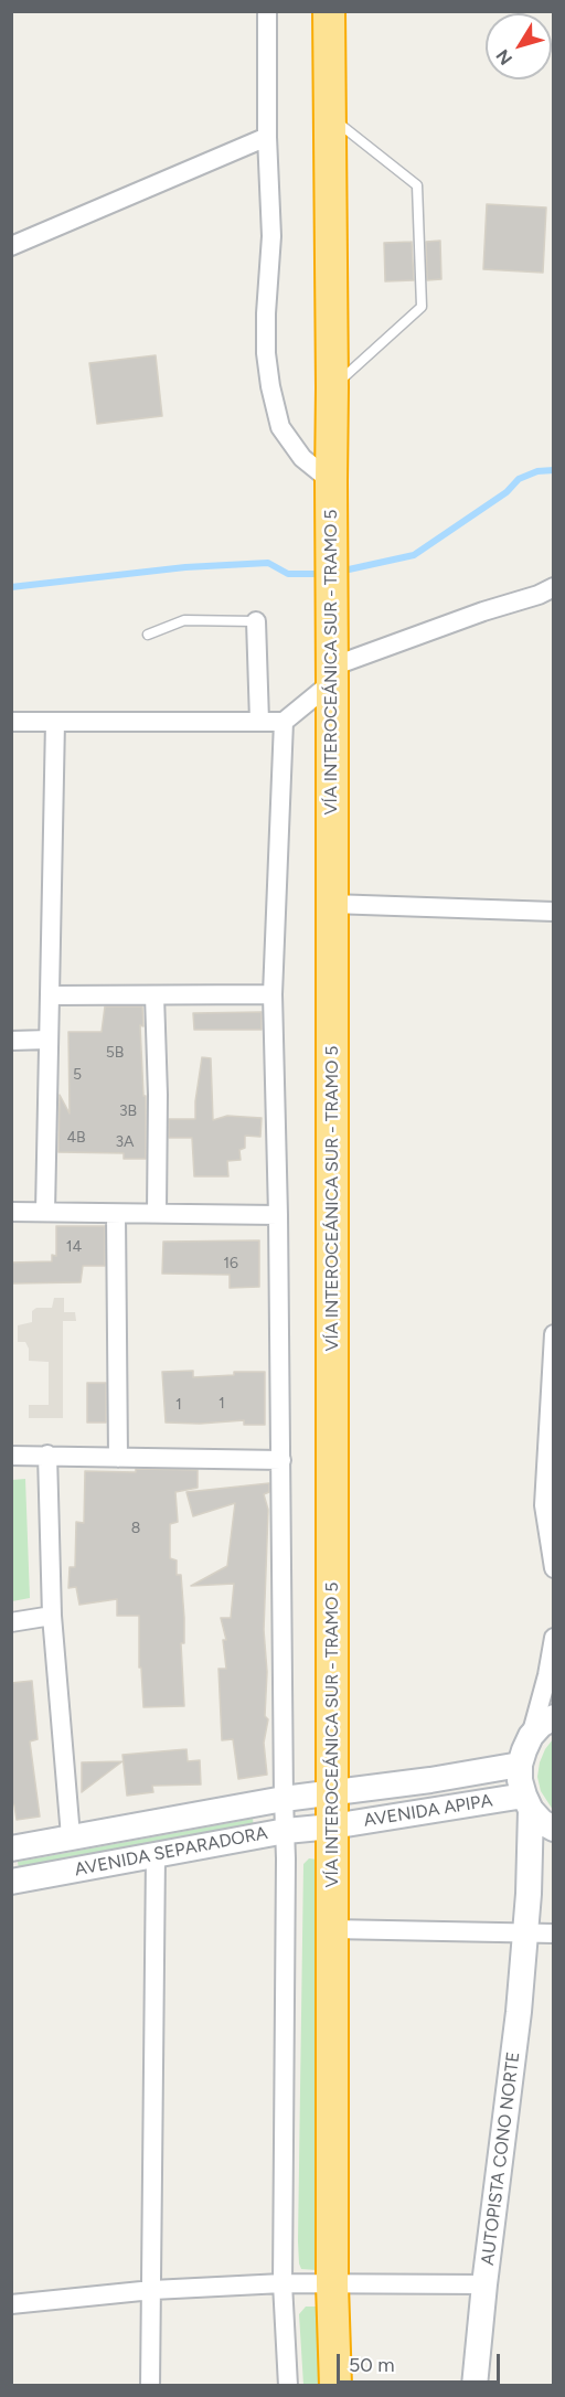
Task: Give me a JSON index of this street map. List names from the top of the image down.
{
  "streets": {
    "highway": ["VÍA INTEROCEÁNICA SUR - TRAMO 5"],
    "street": ["AVENIDA APIPA", "AVENIDA SEPARADORA", "AUTOPISTA CONO NORTE"]
  },
  "crossings": [
    ["VÍA INTEROCEÁNICA SUR - TRAMO 5", "AVENIDA APIPA"],
    ["VÍA INTEROCEÁNICA SUR - TRAMO 5", "AVENIDA SEPARADORA"],
    ["AVENIDA APIPA", "AVENIDA SEPARADORA"],
    ["AVENIDA APIPA", "AUTOPISTA CONO NORTE"]
  ],
  "house_numbers": [
    "5B",
    "5",
    "3B",
    "4B",
    "3A",
    "14",
    "16",
    "1",
    "1",
    "8"
  ],
  "scale_bar": "50 m",
  "north": "bottom left"
}
